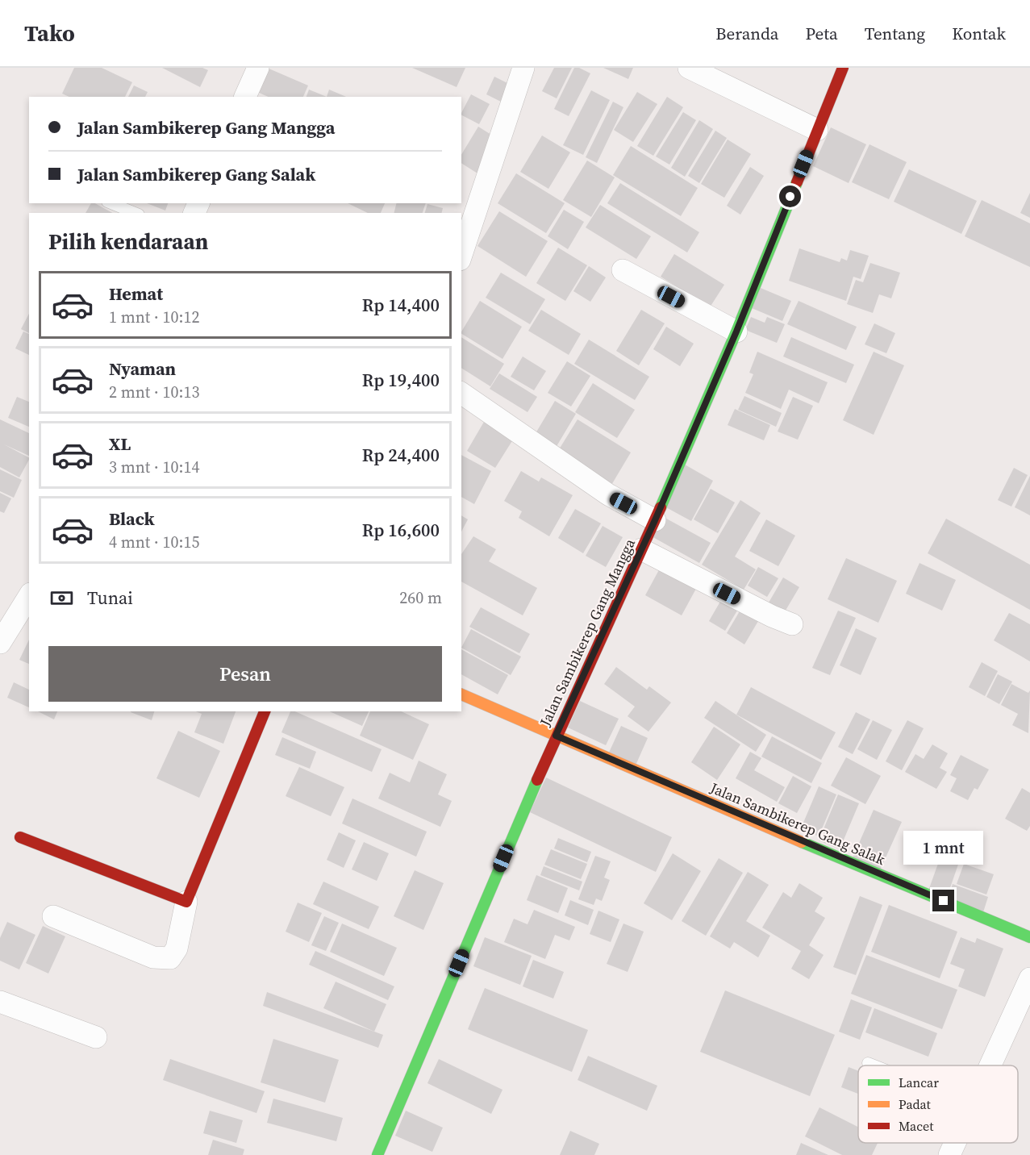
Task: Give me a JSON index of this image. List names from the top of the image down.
{
  "streets": {
    "street": ["Jalan Sambikerep Gang Mangga", "Jalan Sambikerep Gang Salak"]
  },
  "crossings": [
    ["Jalan Sambikerep Gang Mangga", "Jalan Sambikerep Gang Salak"]
  ],
  "legend": ["Lancar", "Padat", "Macet"],
  "page": {
    "header": "Tako",
    "nav": [
      "Beranda",
      "Peta",
      "Tentang",
      "Kontak"
    ],
    "banner": ["Jalan Sambikerep Gang Mangga", "Jalan Sambikerep Gang Salak"],
    "heading": "Pilih kendaraan",
    "list": [
      {
        "name": "Hemat",
        "note": "1 mnt · 10:12",
        "value": "Rp 14,400"
      },
      {
        "name": "Nyaman",
        "note": "2 mnt · 10:13",
        "value": "Rp 19,400"
      },
      {
        "name": "XL",
        "note": "3 mnt · 10:14",
        "value": "Rp 24,400"
      },
      {
        "name": "Black",
        "note": "4 mnt · 10:15",
        "value": "Rp 16,600"
      }
    ],
    "pay": ["Tunai", "260 m"],
    "buttons": "Pesan",
    "bubble": "1 mnt"
  }
}
